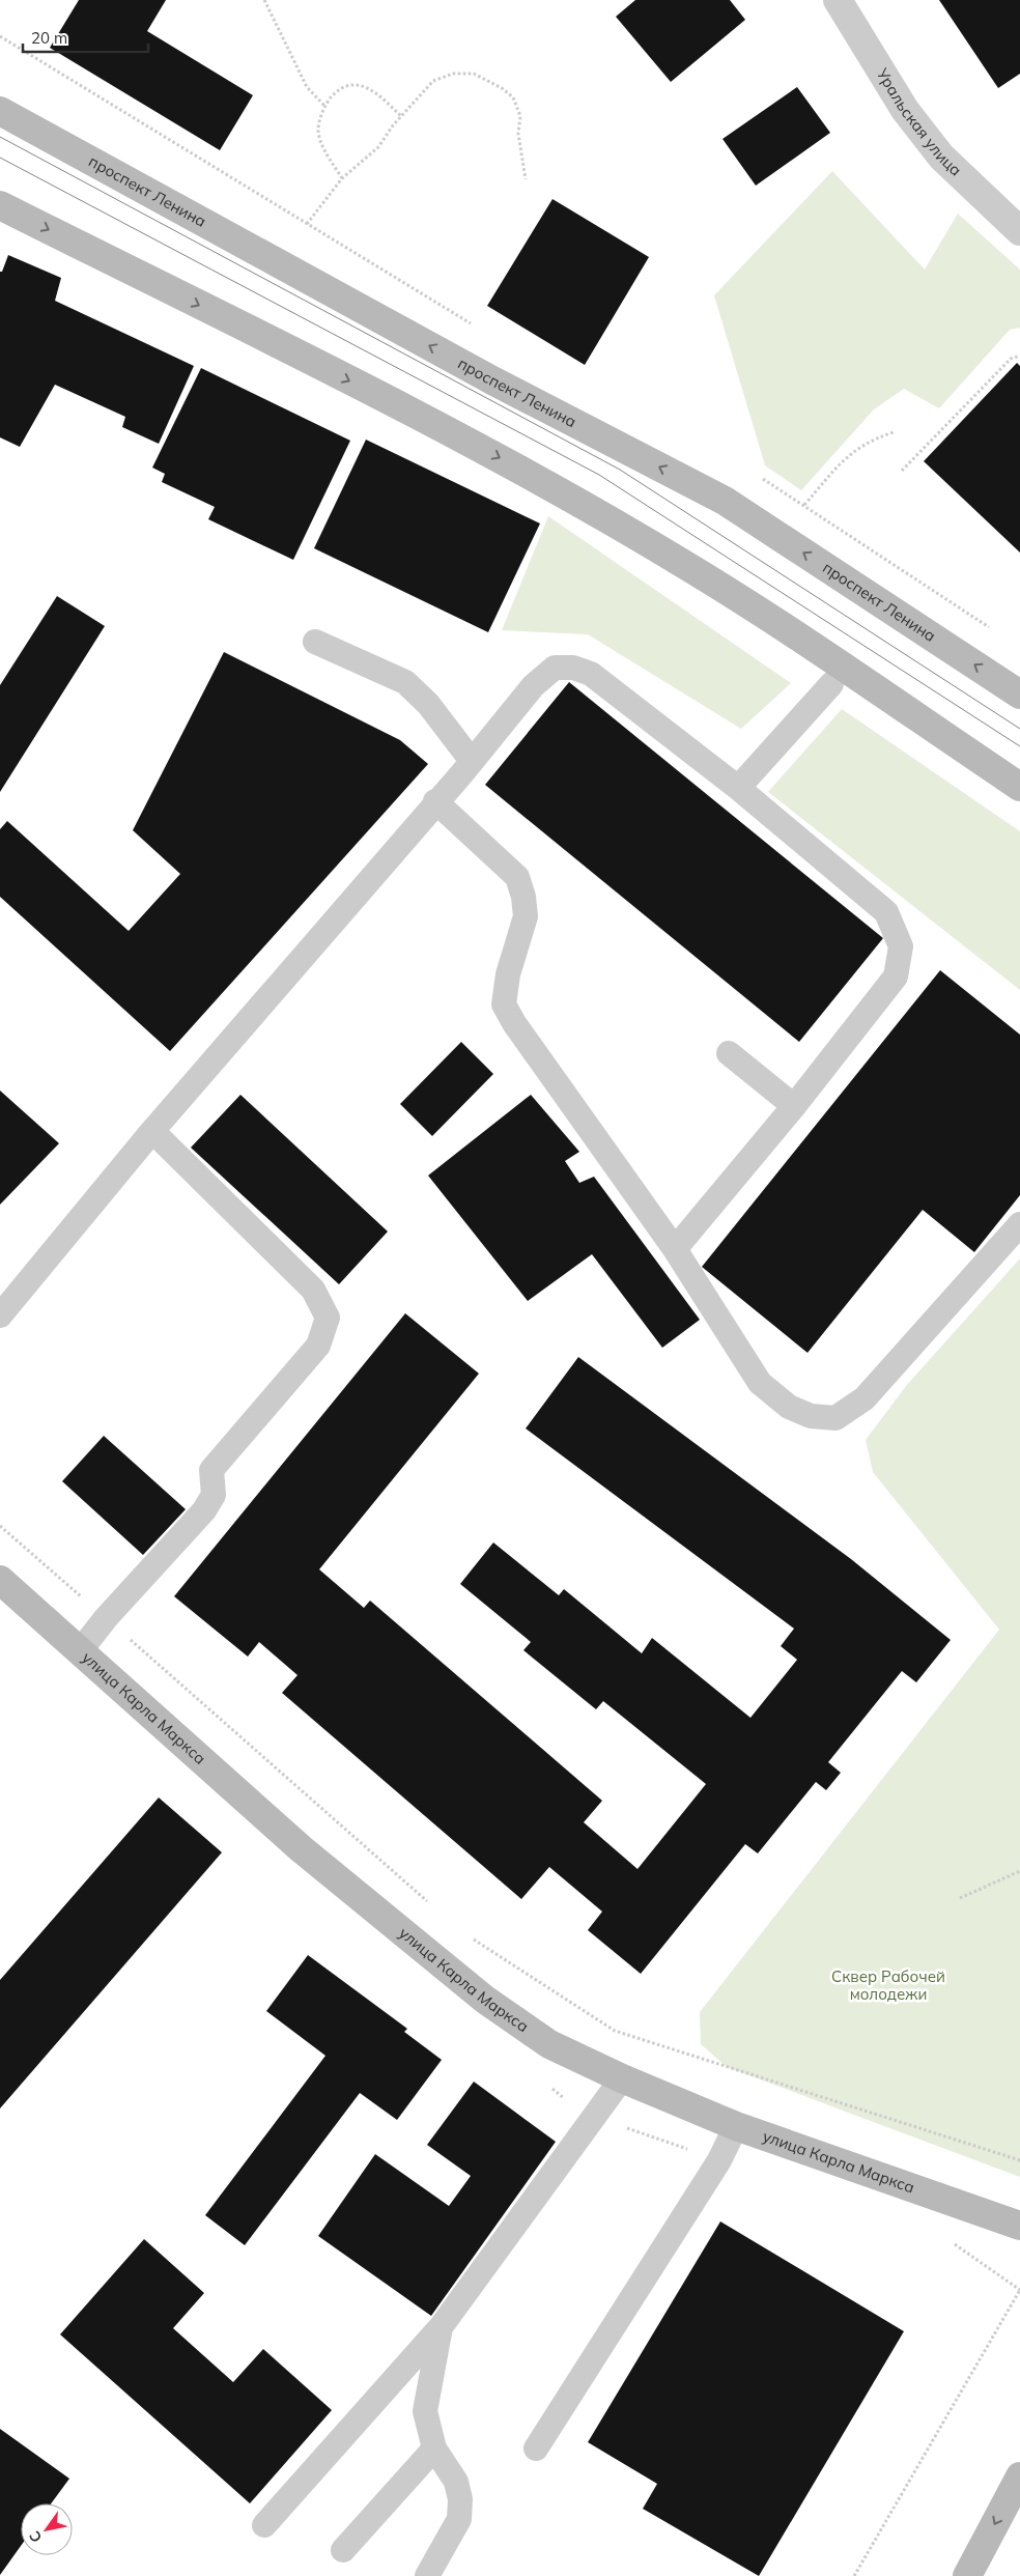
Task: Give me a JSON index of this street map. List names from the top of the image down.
{
  "streets": {
    "main road": ["проспект Ленина", "улица Карла Маркса"],
    "street": ["Уральская улица"]
  },
  "parks": ["Сквер Рабочей молодежи"],
  "scale_bar": "20 m",
  "north": "bottom left"
}
